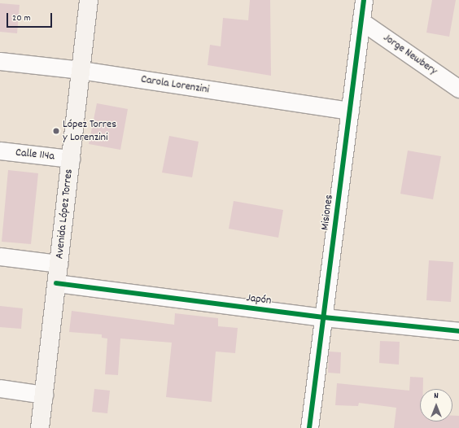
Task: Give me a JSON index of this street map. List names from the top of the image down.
{
  "streets": {
    "main road": ["Avenida López Torres"],
    "street": [
      "Jorge Newbery",
      "Carola Lorenzini",
      "Calle 114a",
      "Misiones",
      "Japón"
    ]
  },
  "crossings": [
    ["Jorge Newbery", "Misiones"],
    ["Carola Lorenzini", "Misiones"],
    ["Carola Lorenzini", "Avenida López Torres"],
    ["Calle 114a", "Avenida López Torres"],
    ["Misiones", "Japón"],
    ["Avenida López Torres", "Japón"]
  ],
  "places": ["López Torres y Lorenzini"],
  "scale_bar": "20 m",
  "north": "top"
}
